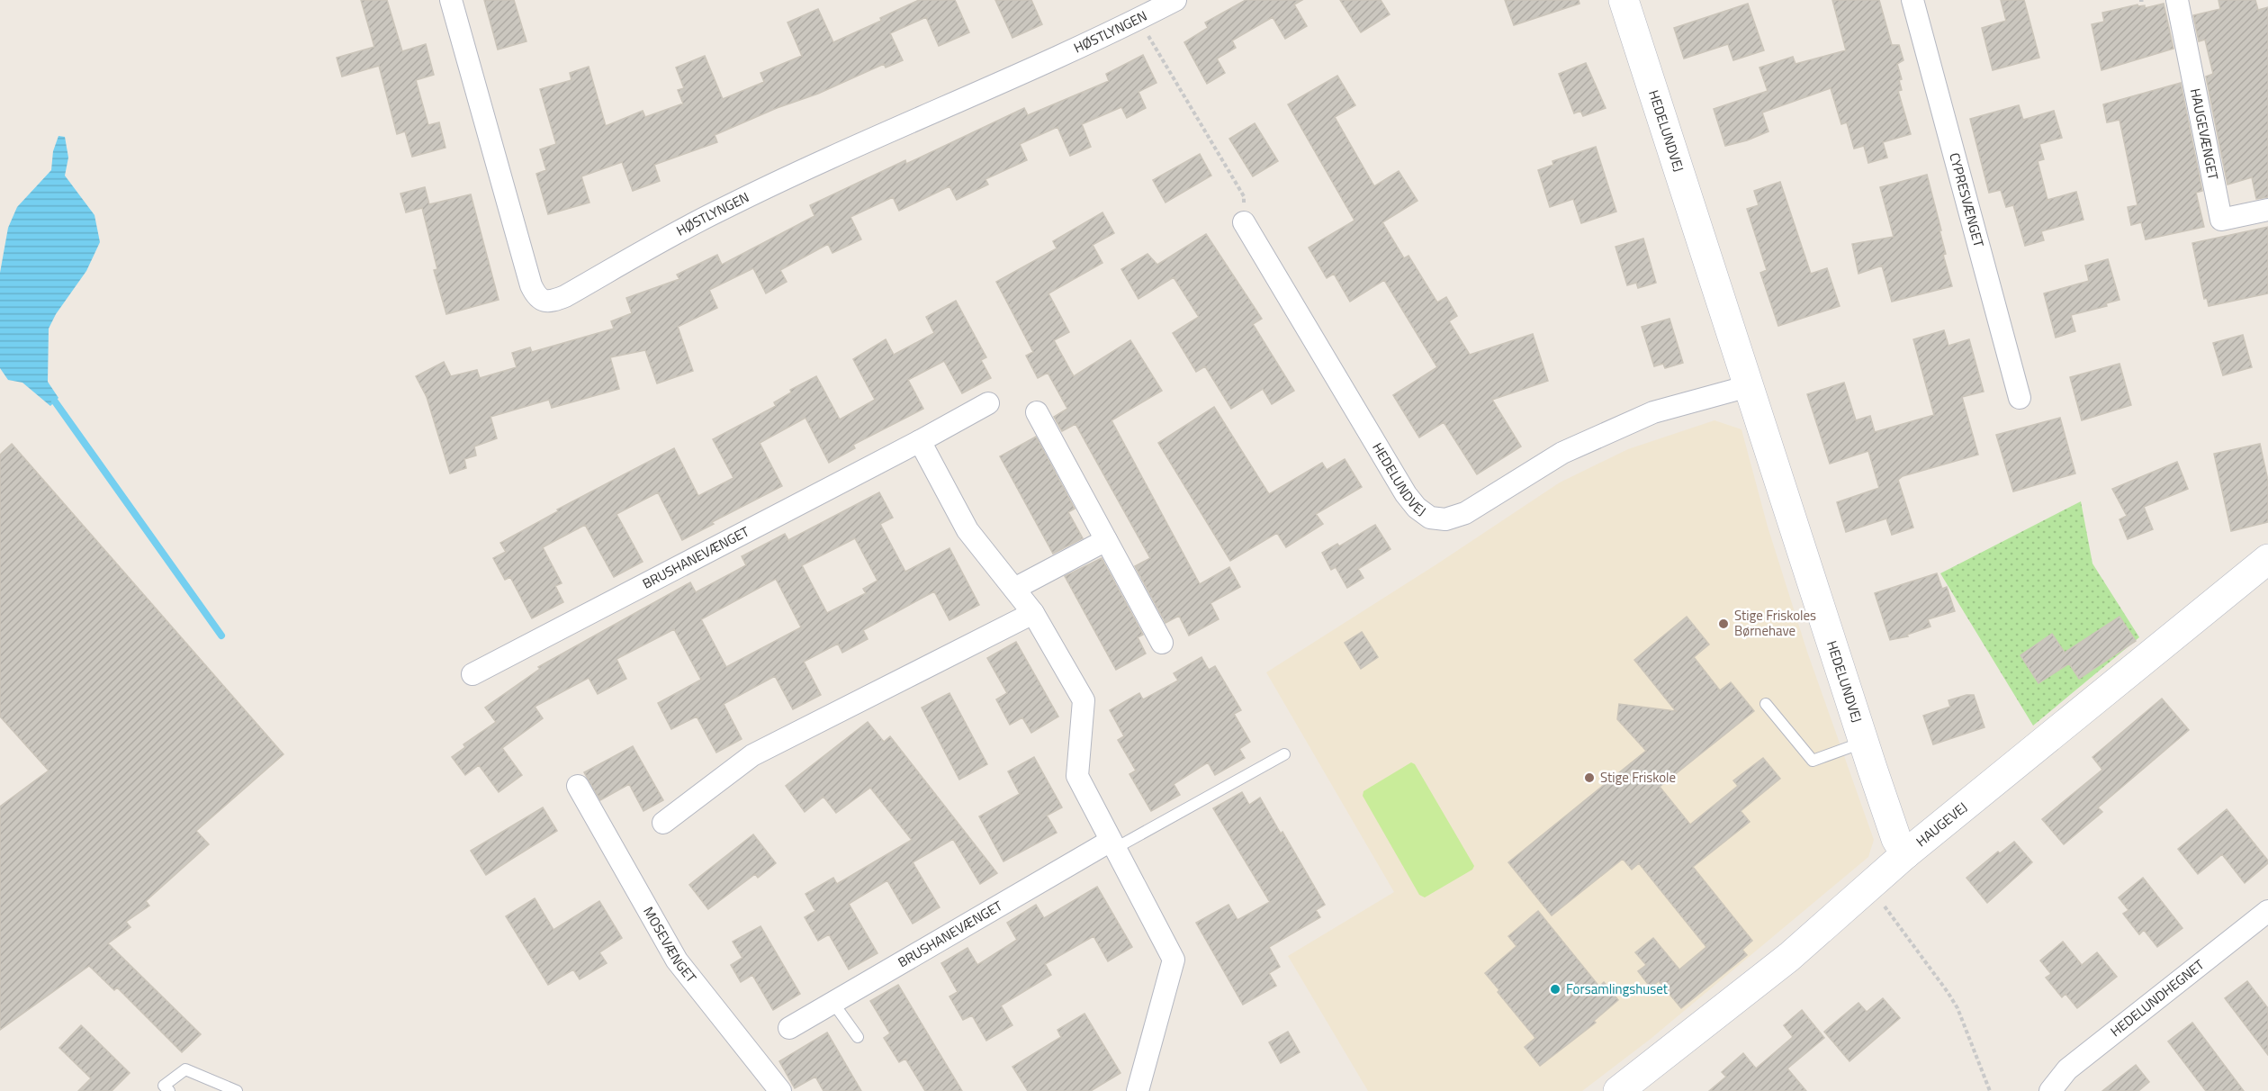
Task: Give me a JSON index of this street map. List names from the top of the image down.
{
  "streets": {
    "street": [
      "HØSTLYNGEN",
      "HEDELUNDVEJ",
      "HAUGEVÆNGET",
      "CYPRESVÆNGET",
      "BRUSHANEVÆNGET",
      "HAUGEVEJ",
      "MOSEVÆNGET",
      "HEDELUNDHEGNET"
    ]
  },
  "crossings": [
    ["HEDELUNDVEJ", "HAUGEVEJ"]
  ],
  "places": ["Stige Friskoles Børnehave", "Stige Friskole", "Forsamlingshuset"]
}
